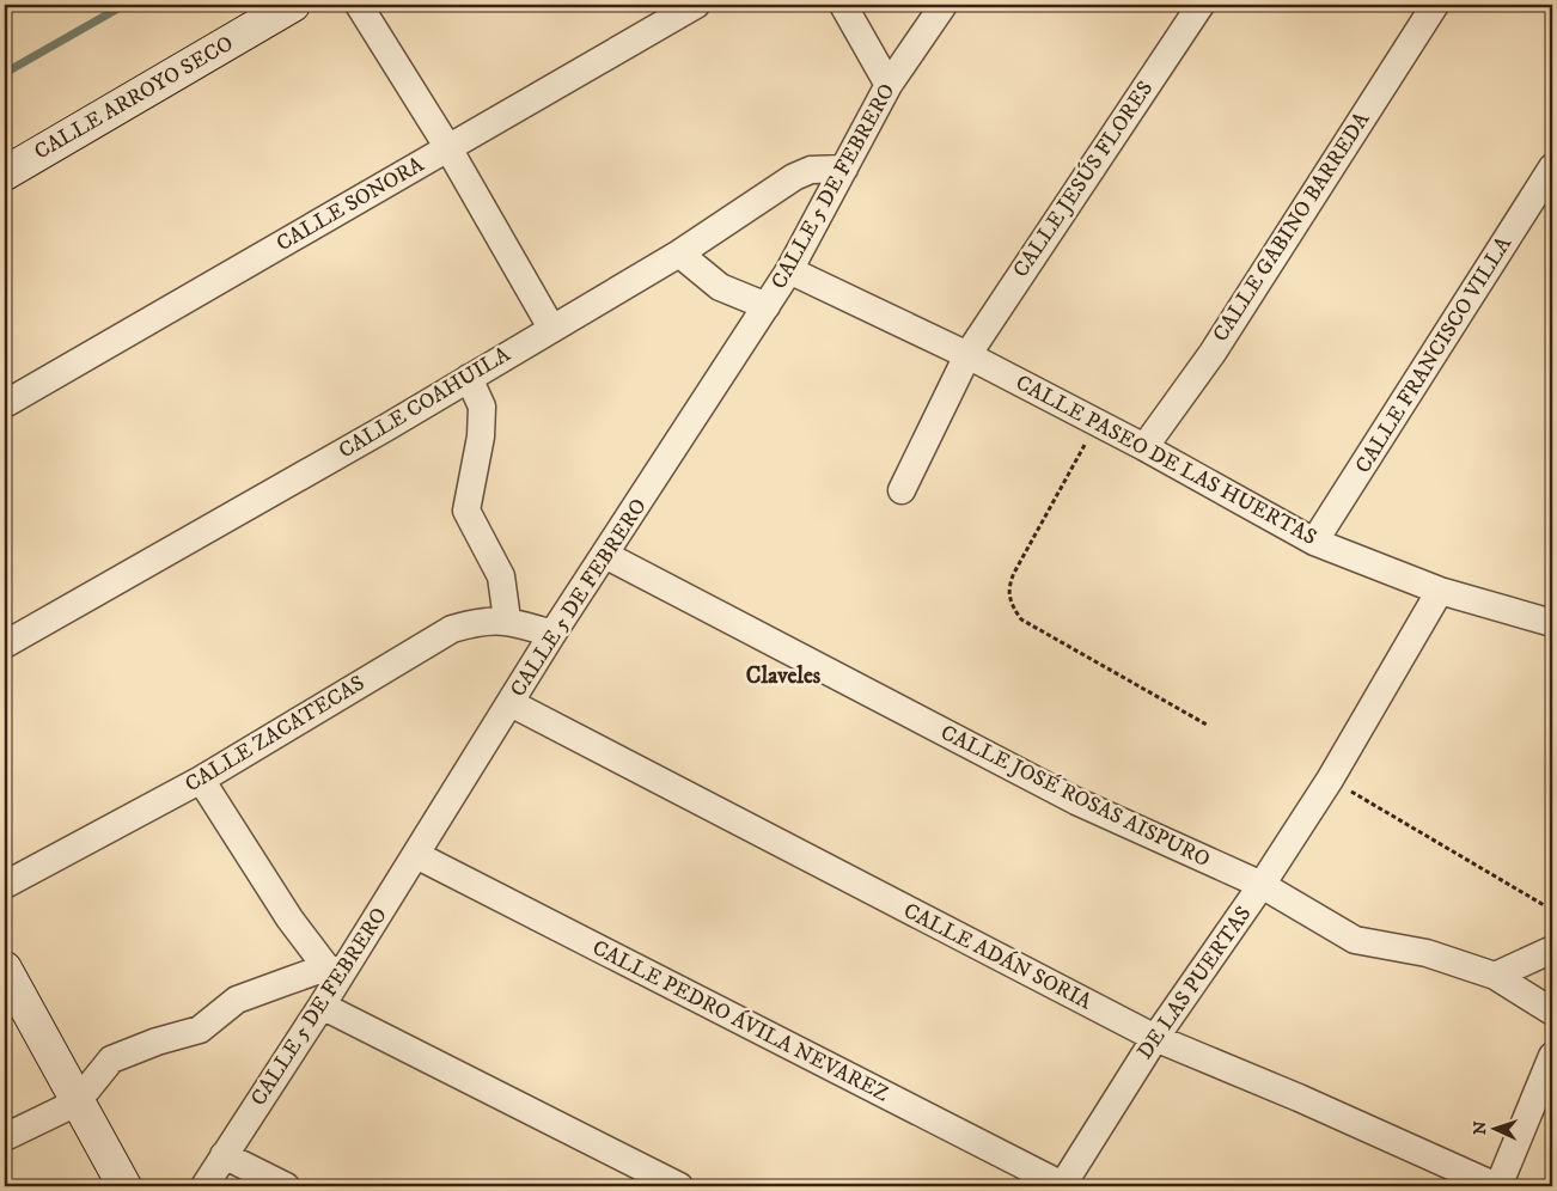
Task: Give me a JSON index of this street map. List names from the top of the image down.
{
  "streets": {
    "street": [
      "CALLE ARROYO SECO",
      "CALLE JESÚS FLORES",
      "CALLE 5 DE FEBRERO",
      "CALLE SONORA",
      "CALLE GABINO BARREDA",
      "CALLE FRANCISCO VILLA",
      "CALLE COAHUILA",
      "CALLE PASEO DE LAS HUERTAS",
      "CALLE ZACATECAS",
      "CALLE JOSÉ ROSAS AISPURO",
      "CALLE ADÁN SORIA",
      "DE LAS PUERTAS",
      "CALLE PEDRO ÁVILA NEVAREZ"
    ]
  },
  "crossings": [
    ["CALLE JESÚS FLORES", "CALLE PASEO DE LAS HUERTAS"],
    ["CALLE 5 DE FEBRERO", "CALLE COAHUILA"],
    ["CALLE 5 DE FEBRERO", "CALLE PASEO DE LAS HUERTAS"],
    ["CALLE 5 DE FEBRERO", "CALLE ZACATECAS"],
    ["CALLE 5 DE FEBRERO", "CALLE JOSÉ ROSAS AISPURO"],
    ["CALLE 5 DE FEBRERO", "CALLE ADÁN SORIA"],
    ["CALLE 5 DE FEBRERO", "CALLE PEDRO ÁVILA NEVAREZ"],
    ["CALLE GABINO BARREDA", "CALLE PASEO DE LAS HUERTAS"],
    ["CALLE FRANCISCO VILLA", "CALLE PASEO DE LAS HUERTAS"],
    ["CALLE PASEO DE LAS HUERTAS", "DE LAS PUERTAS"],
    ["CALLE JOSÉ ROSAS AISPURO", "DE LAS PUERTAS"],
    ["CALLE ADÁN SORIA", "DE LAS PUERTAS"],
    ["DE LAS PUERTAS", "CALLE PEDRO ÁVILA NEVAREZ"]
  ],
  "districts": ["Claveles"],
  "north": "left"
}
